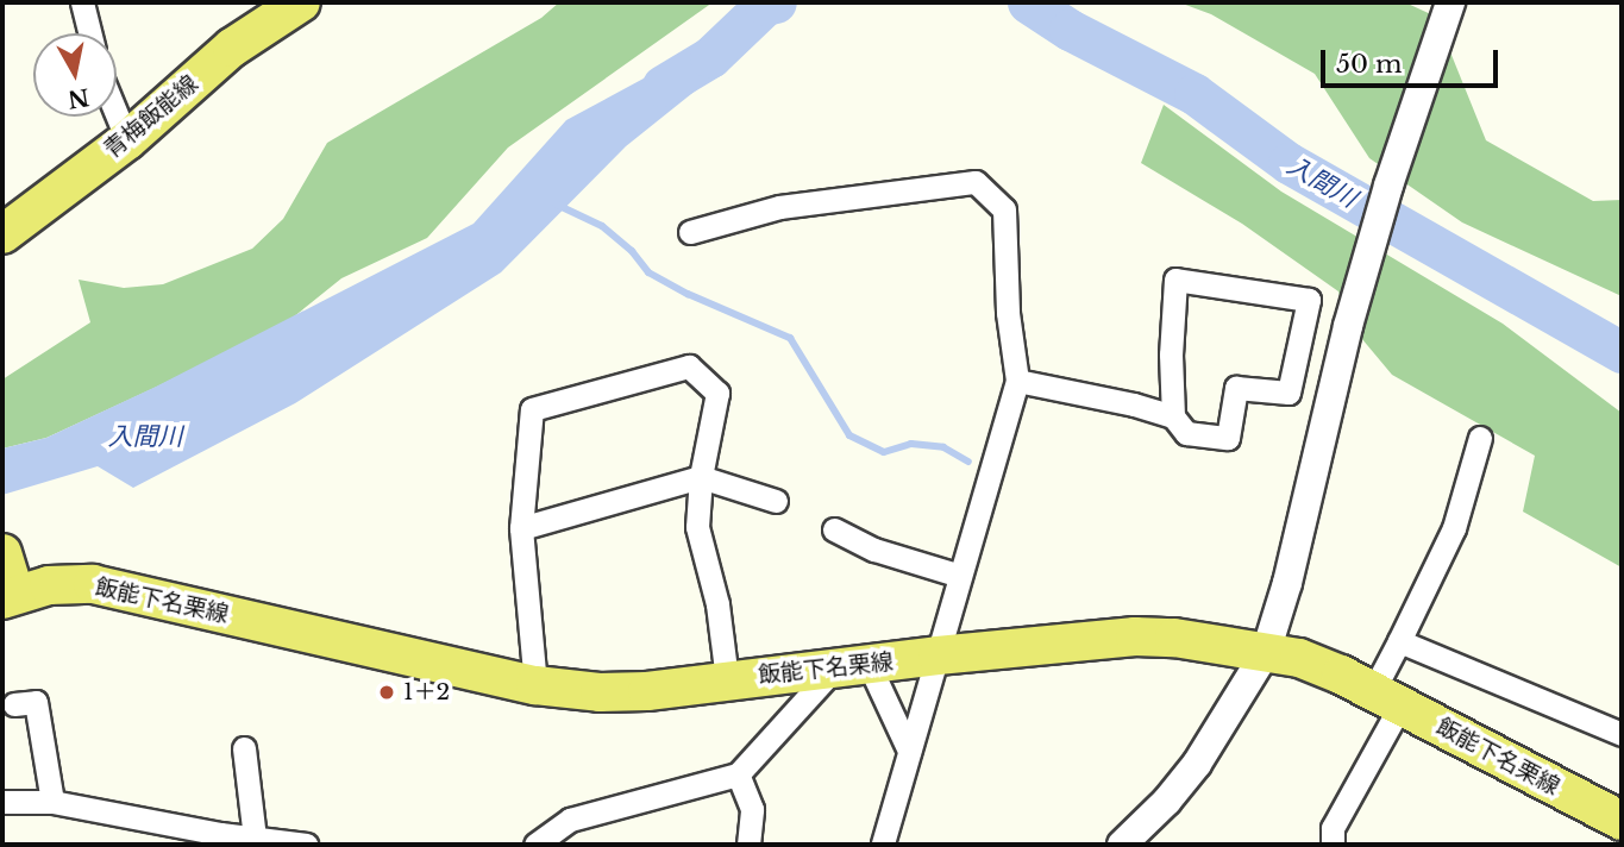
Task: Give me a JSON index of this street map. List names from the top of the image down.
{
  "streets": {
    "main road": ["青梅飯能線", "飯能下名栗線"]
  },
  "water": ["入間川"],
  "places": ["1＋2"],
  "scale_bar": "50 m",
  "north": "bottom"
}
